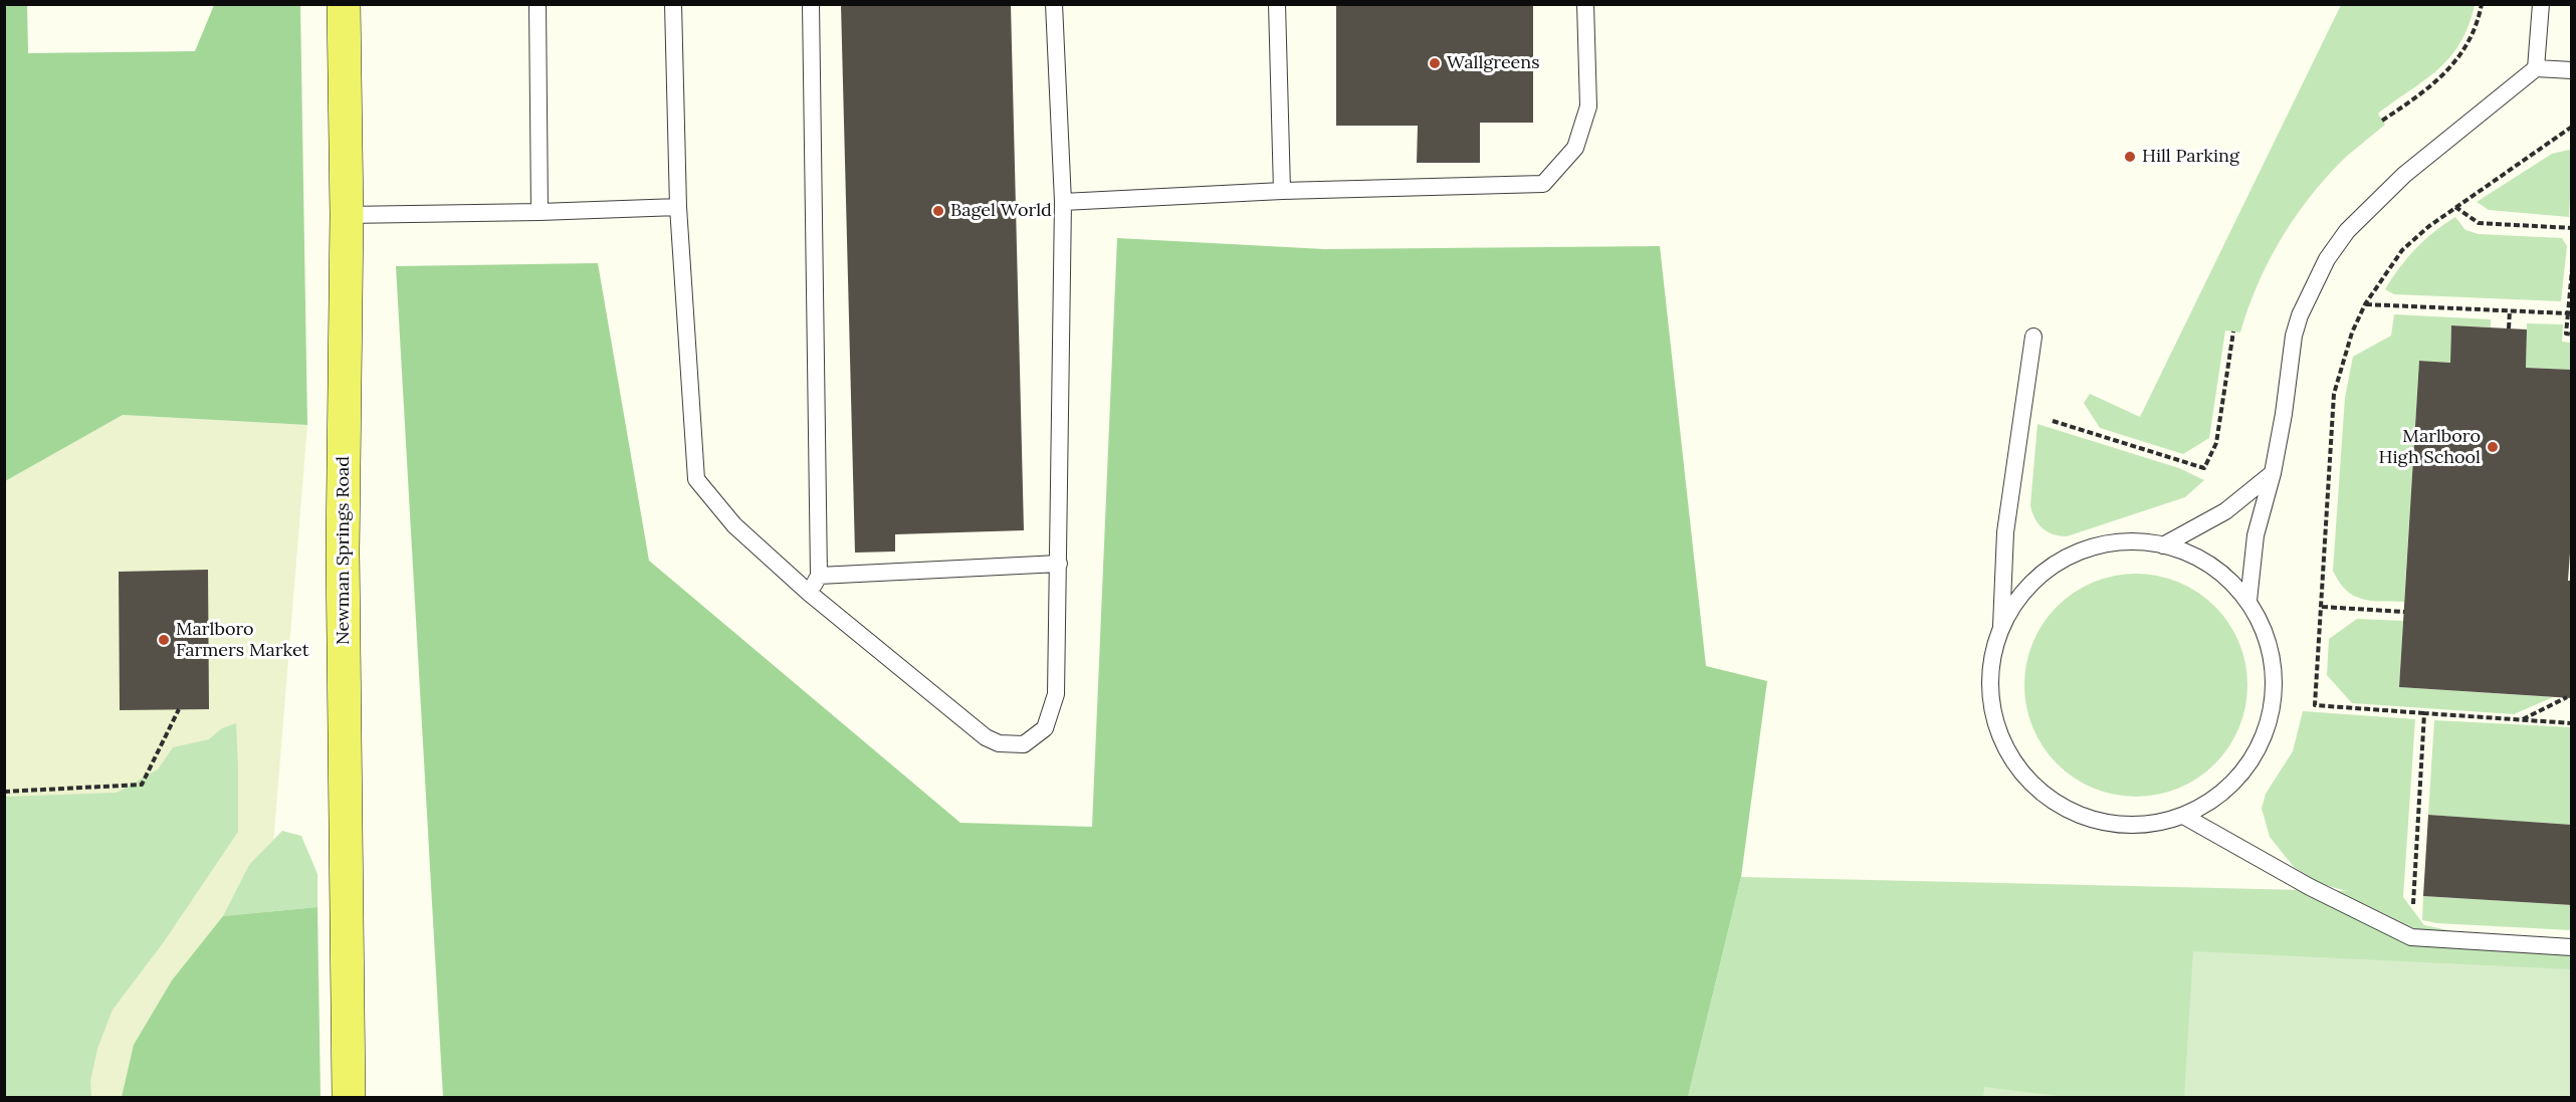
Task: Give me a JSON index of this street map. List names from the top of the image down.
{
  "streets": {
    "main road": ["Newman Springs Road"]
  },
  "places": [
    "Wallgreens",
    "Hill Parking",
    "Bagel World",
    "Marlboro High School",
    "Marlboro Farmers Market"
  ]
}
